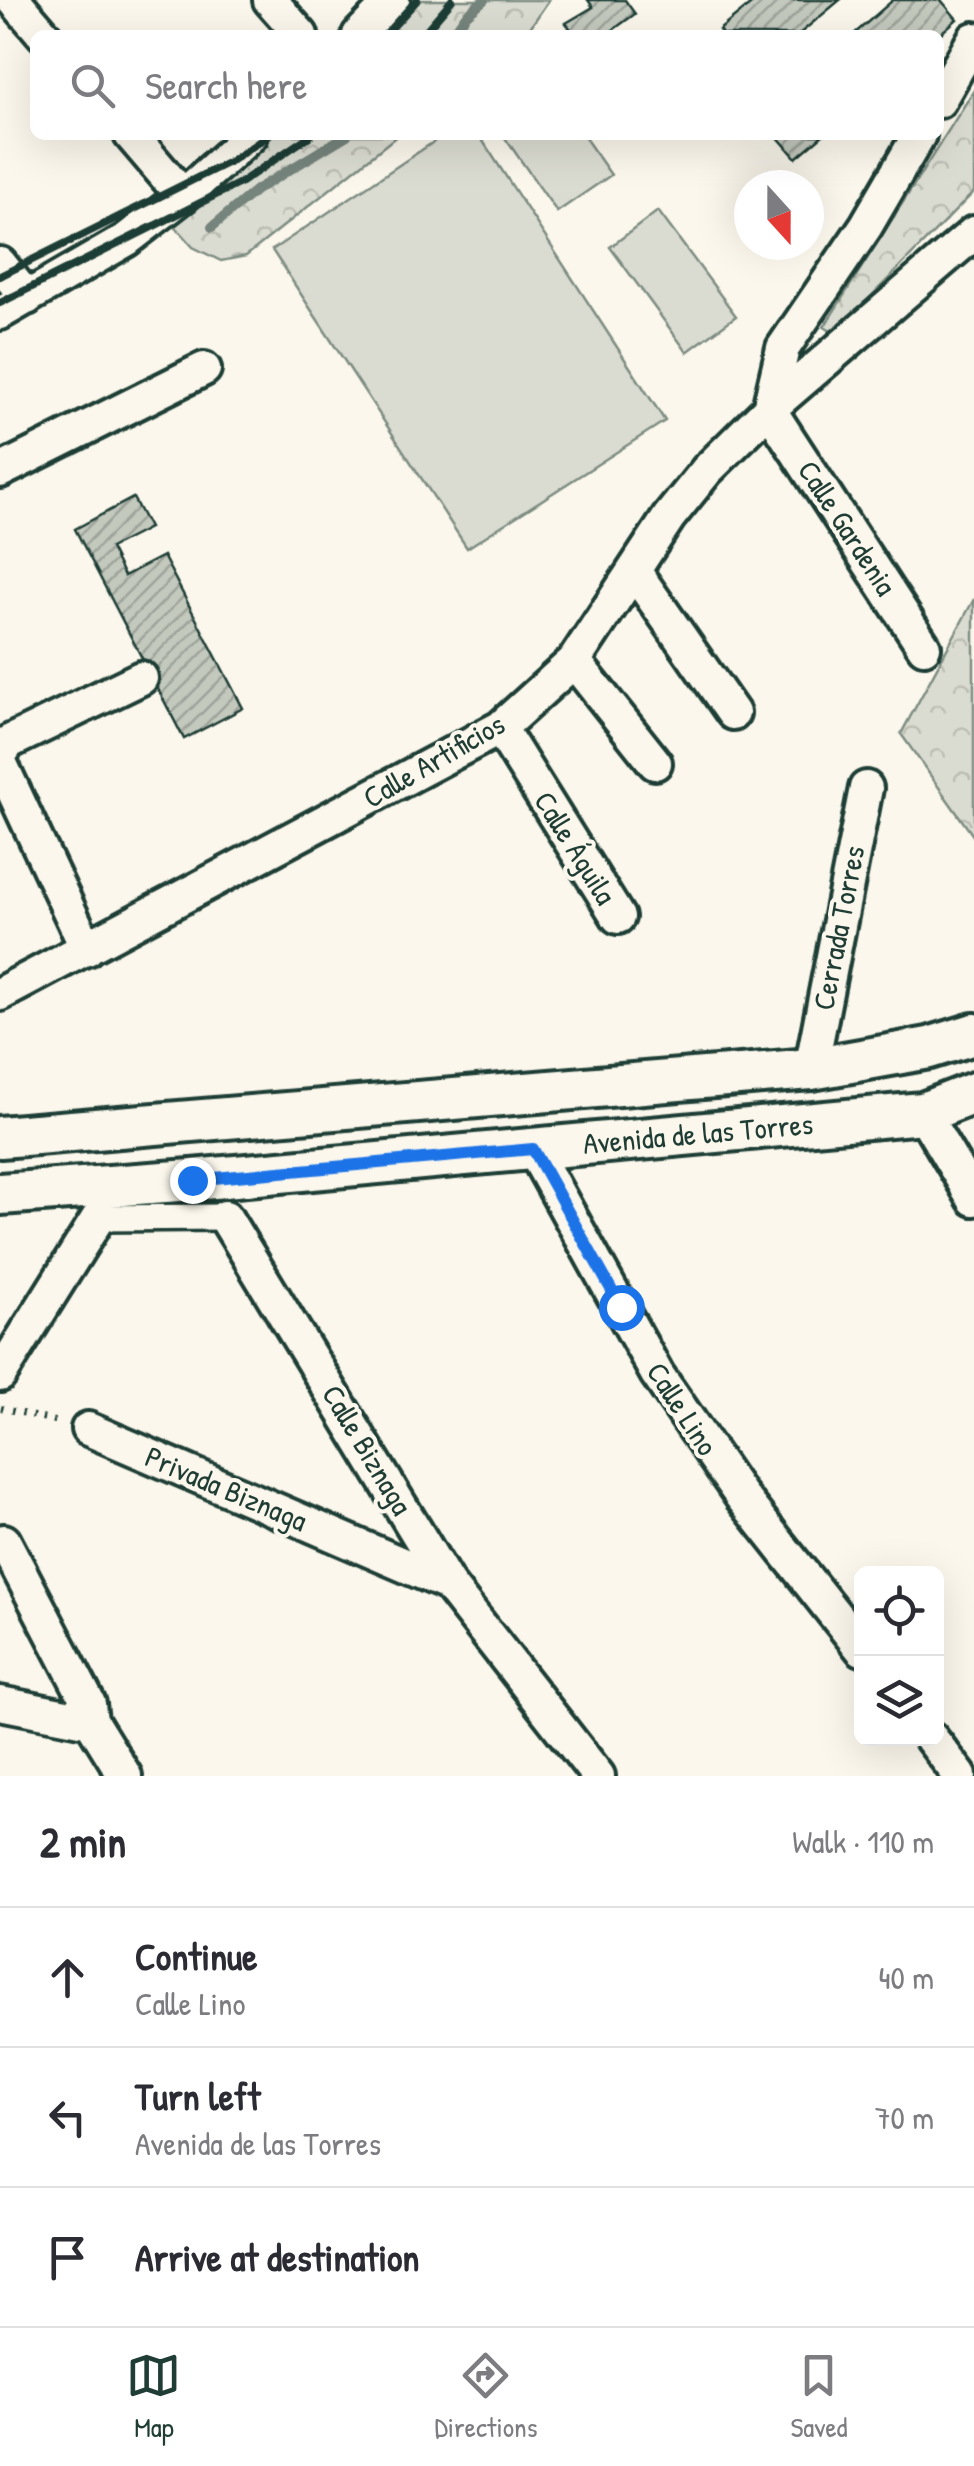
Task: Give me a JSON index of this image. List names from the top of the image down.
{
  "streets": {
    "street": [
      "Calle Gardenia",
      "Calle Artificios",
      "Calle Águila",
      "Cerrada Torres",
      "Avenida de las Torres",
      "Calle Lino",
      "Calle Biznaga",
      "Privada Biznaga"
    ]
  },
  "crossings": [
    ["Calle Gardenia", "Calle Artificios"],
    ["Calle Artificios", "Calle Águila"],
    ["Cerrada Torres", "Avenida de las Torres"],
    ["Avenida de las Torres", "Calle Lino"],
    ["Calle Biznaga", "Privada Biznaga"]
  ],
  "north": "bottom",
  "page": {
    "search": "Search here",
    "heading": ["2 min", "Walk · 110 m"],
    "list": [
      ["Continue", "Calle Lino", "40 m"],
      ["Turn left", "Avenida de las Torres", "70 m"],
      "Arrive at destination"
    ],
    "nav": ["Map", "Directions", "Saved"]
  }
}
